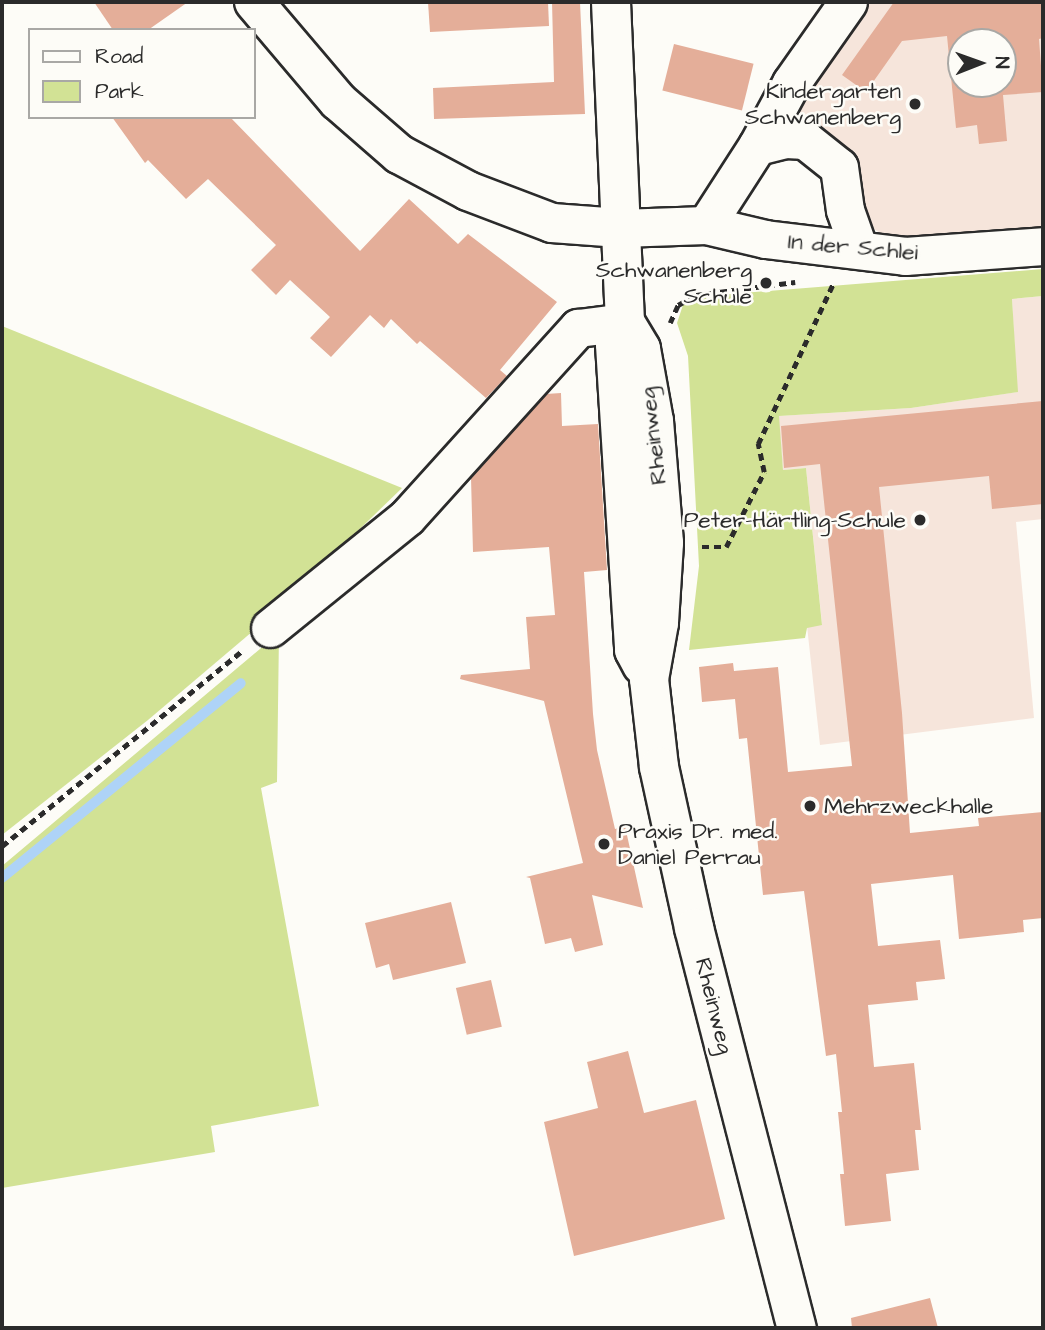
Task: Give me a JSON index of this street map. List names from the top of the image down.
{
  "streets": {
    "main road": ["Rheinweg"],
    "street": ["In der Schlei"]
  },
  "crossings": [
    ["In der Schlei", "Rheinweg"]
  ],
  "places": [
    "Kindergarten Schwanenberg",
    "Schwanenberg Schule",
    "Peter-Härtling-Schule",
    "Mehrzweckhalle",
    "Praxis Dr. med. Daniel Perrau"
  ],
  "legend": ["Road", "Park"],
  "north": "right"
}
